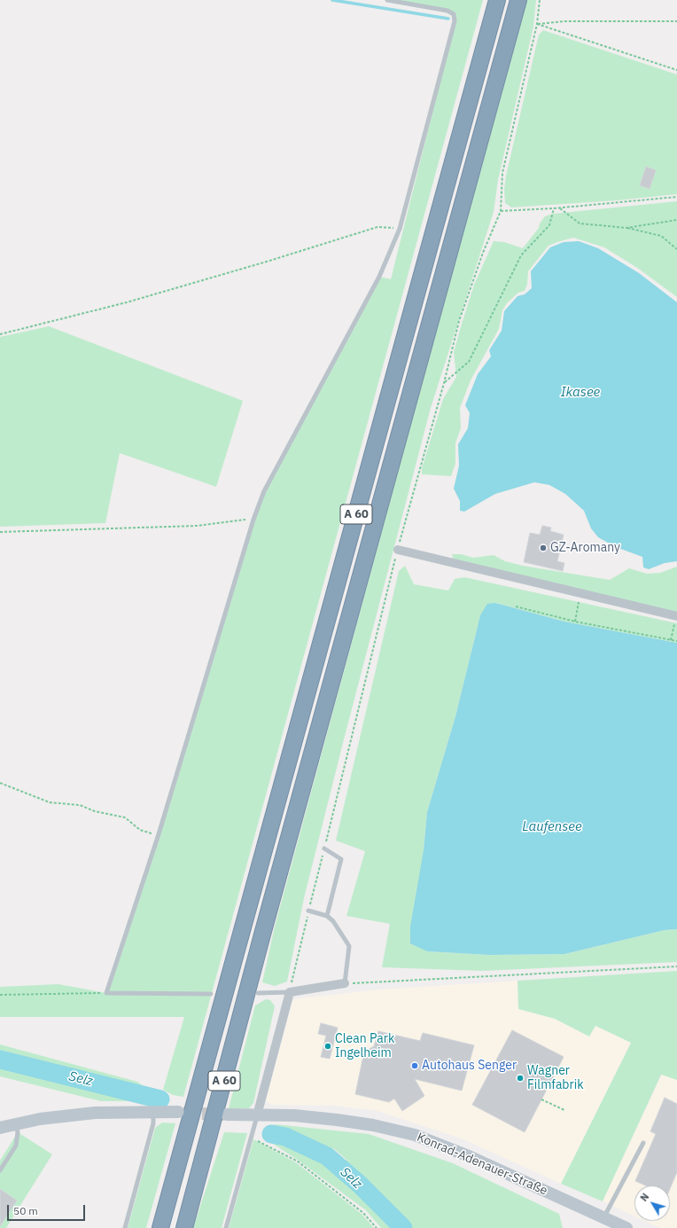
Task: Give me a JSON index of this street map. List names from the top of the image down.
{
  "streets": {
    "highway": ["A 60"],
    "main road": ["Konrad-Adenauer-Straße"]
  },
  "water": ["Ikasee", "Laufensee", "Selz"],
  "places": [
    "GZ-Aromany",
    "Clean Park Ingelheim",
    "Autohaus Senger",
    "Wagner Filmfabrik"
  ],
  "scale_bar": "50 m",
  "north": "top left"
}
